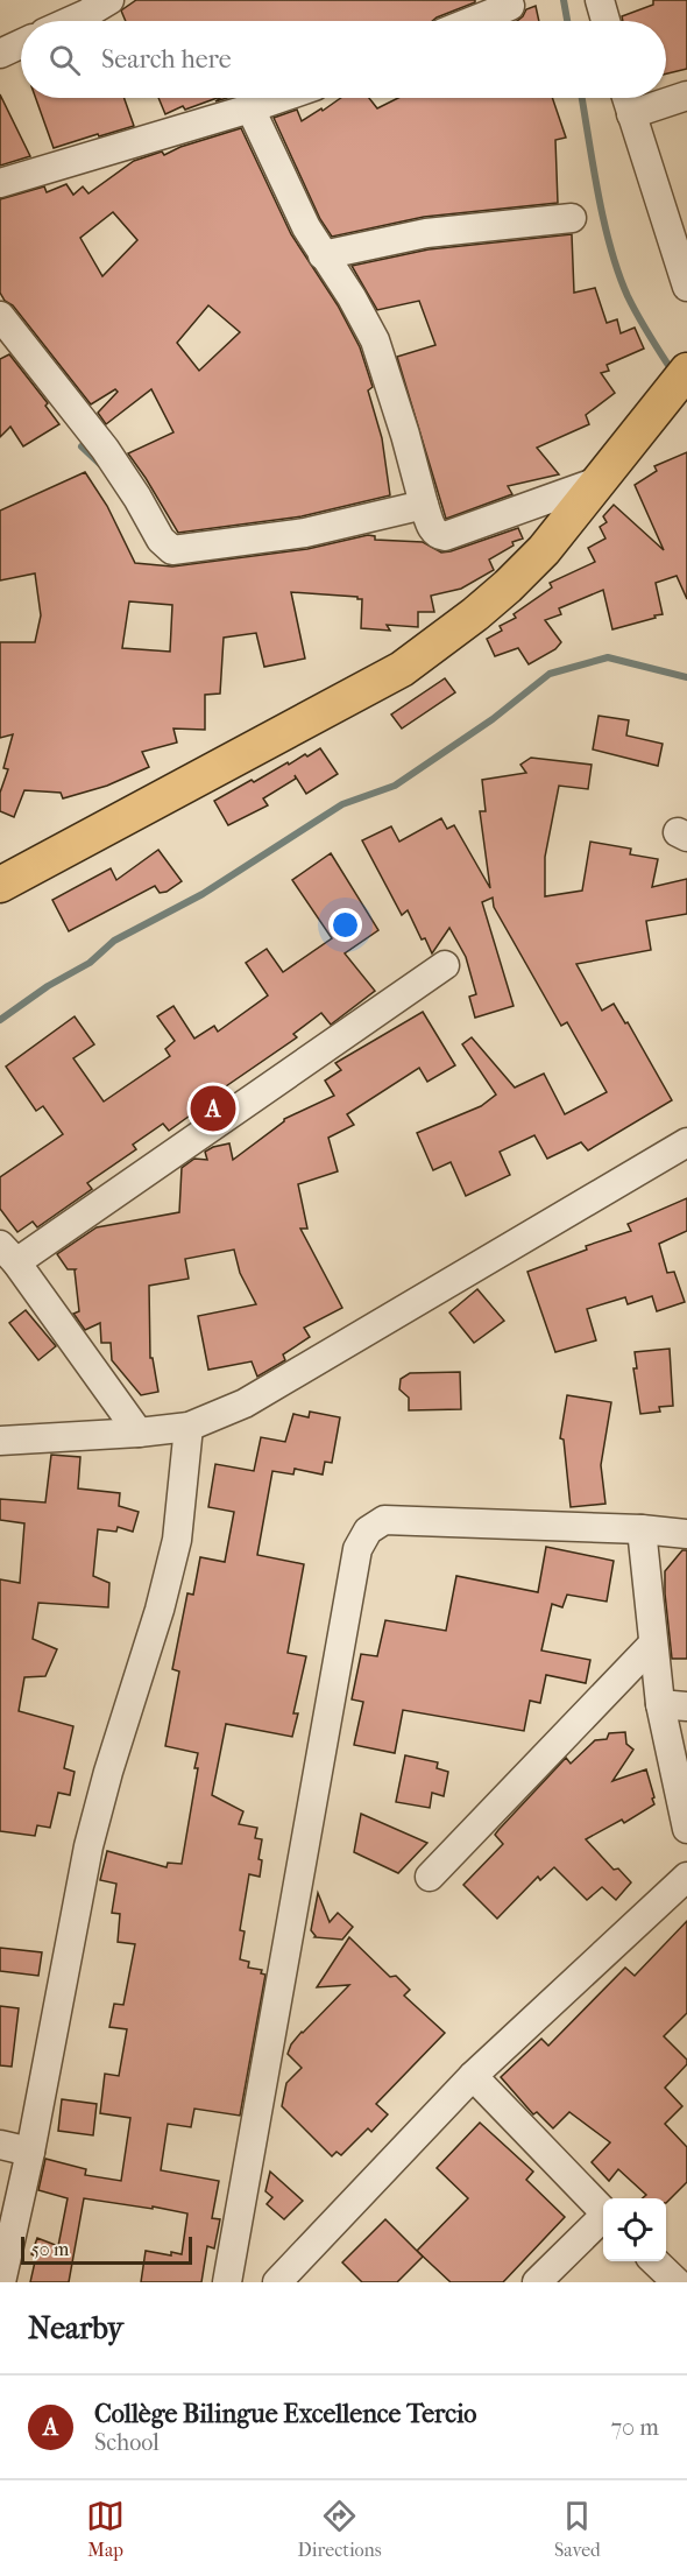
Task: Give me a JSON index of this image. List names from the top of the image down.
{
  "scale_bar": "50 m",
  "page": {
    "search": "Search here",
    "pins": "A",
    "scale": "50 m",
    "heading": "Nearby",
    "list": [
      {
        "mark": "A",
        "name": "Collège Bilingue Excellence Tercio",
        "note": "School",
        "value": "70 m"
      }
    ],
    "nav": ["Map", "Directions", "Saved"]
  }
}
